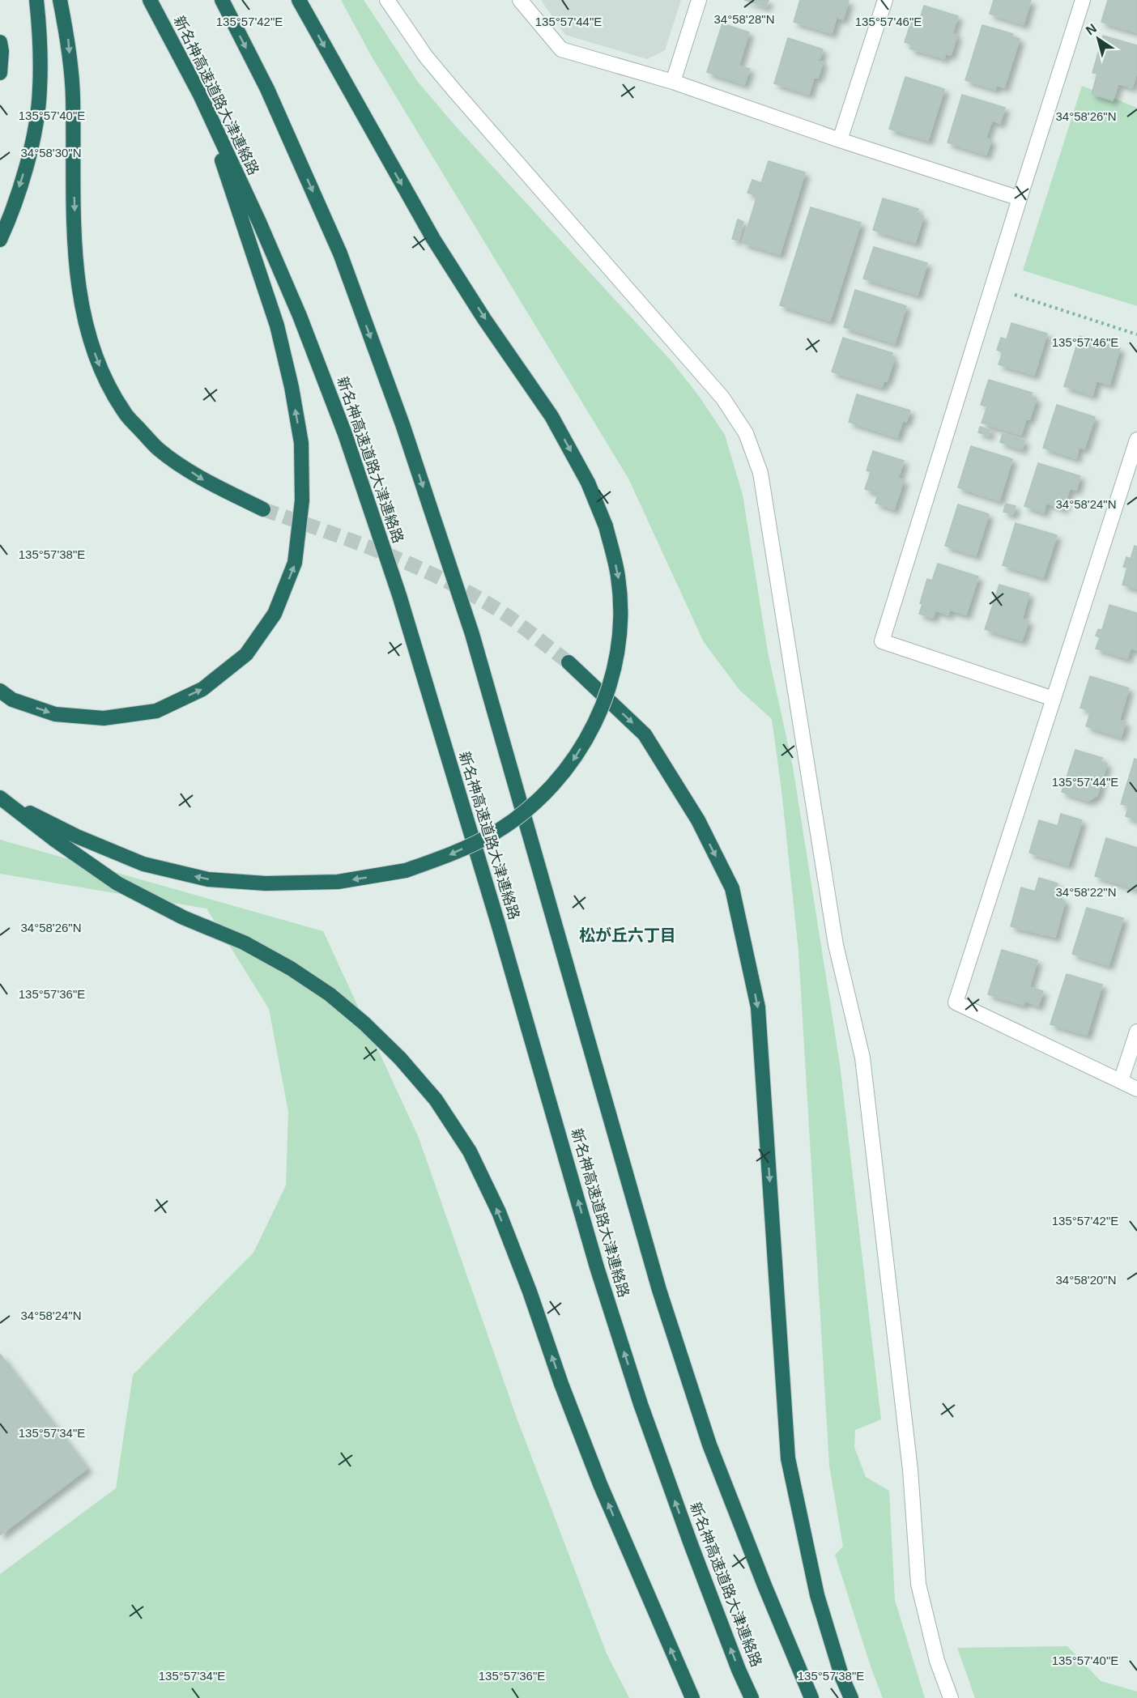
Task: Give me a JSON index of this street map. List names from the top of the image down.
{
  "streets": {
    "highway": ["新名神高速道路大津連絡路"]
  },
  "districts": ["松が丘六丁目"],
  "north": "top left",
  "coordinates": [
    "34°58'28\"N",
    "135°57'42\"E",
    "135°57'44\"E",
    "135°57'46\"E",
    "135°57'40\"E",
    "34°58'26\"N",
    "34°58'30\"N",
    "34°58'24\"N",
    "135°57'38\"E",
    "34°58'22\"N",
    "135°57'36\"E",
    "34°58'20\"N",
    "135°57'34\"E"
  ]
}
